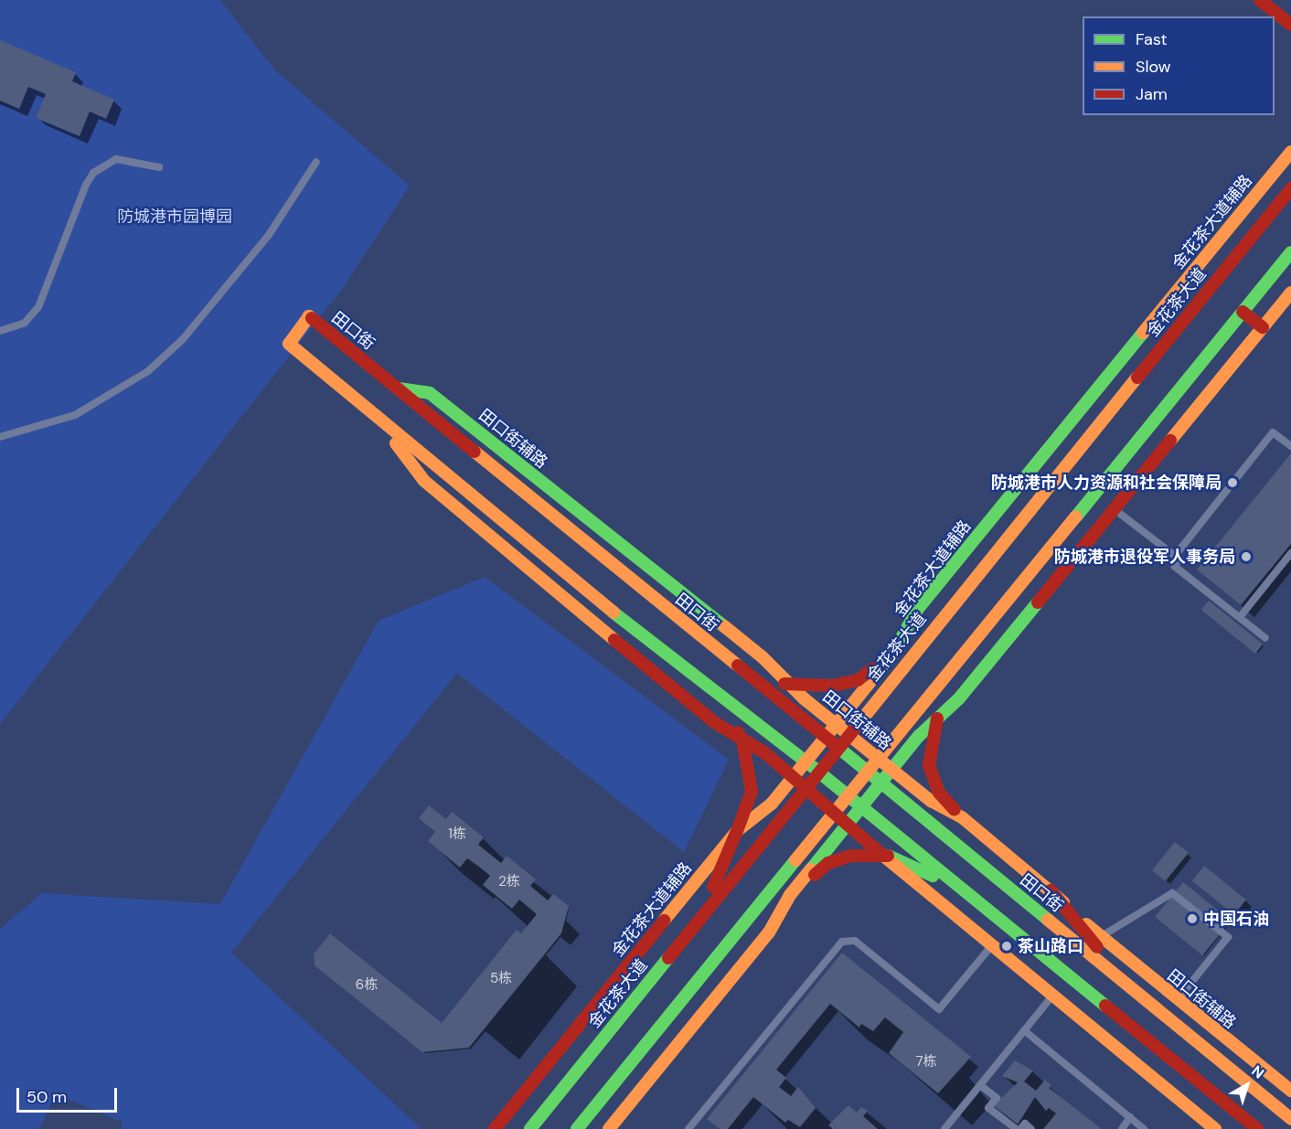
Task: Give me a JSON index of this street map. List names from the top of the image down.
{
  "streets": {
    "main road": [
      "金花茶大道辅路",
      "金花茶大道",
      "田口街",
      "田口街辅路"
    ]
  },
  "crossings": [
    ["金花茶大道辅路", "田口街"],
    ["金花茶大道辅路", "田口街辅路"],
    ["金花茶大道", "田口街"],
    ["金花茶大道", "田口街辅路"],
    ["田口街", "田口街辅路"]
  ],
  "parks": ["防城港市园博园"],
  "places": [
    "防城港市人力资源和社会保障局",
    "防城港市退役军人事务局",
    "中国石油",
    "茶山路口"
  ],
  "house_numbers": [
    "1栋",
    "2栋",
    "5栋",
    "6栋",
    "7栋"
  ],
  "legend": ["Fast", "Slow", "Jam"],
  "scale_bar": "50 m",
  "north": "top right"
}
